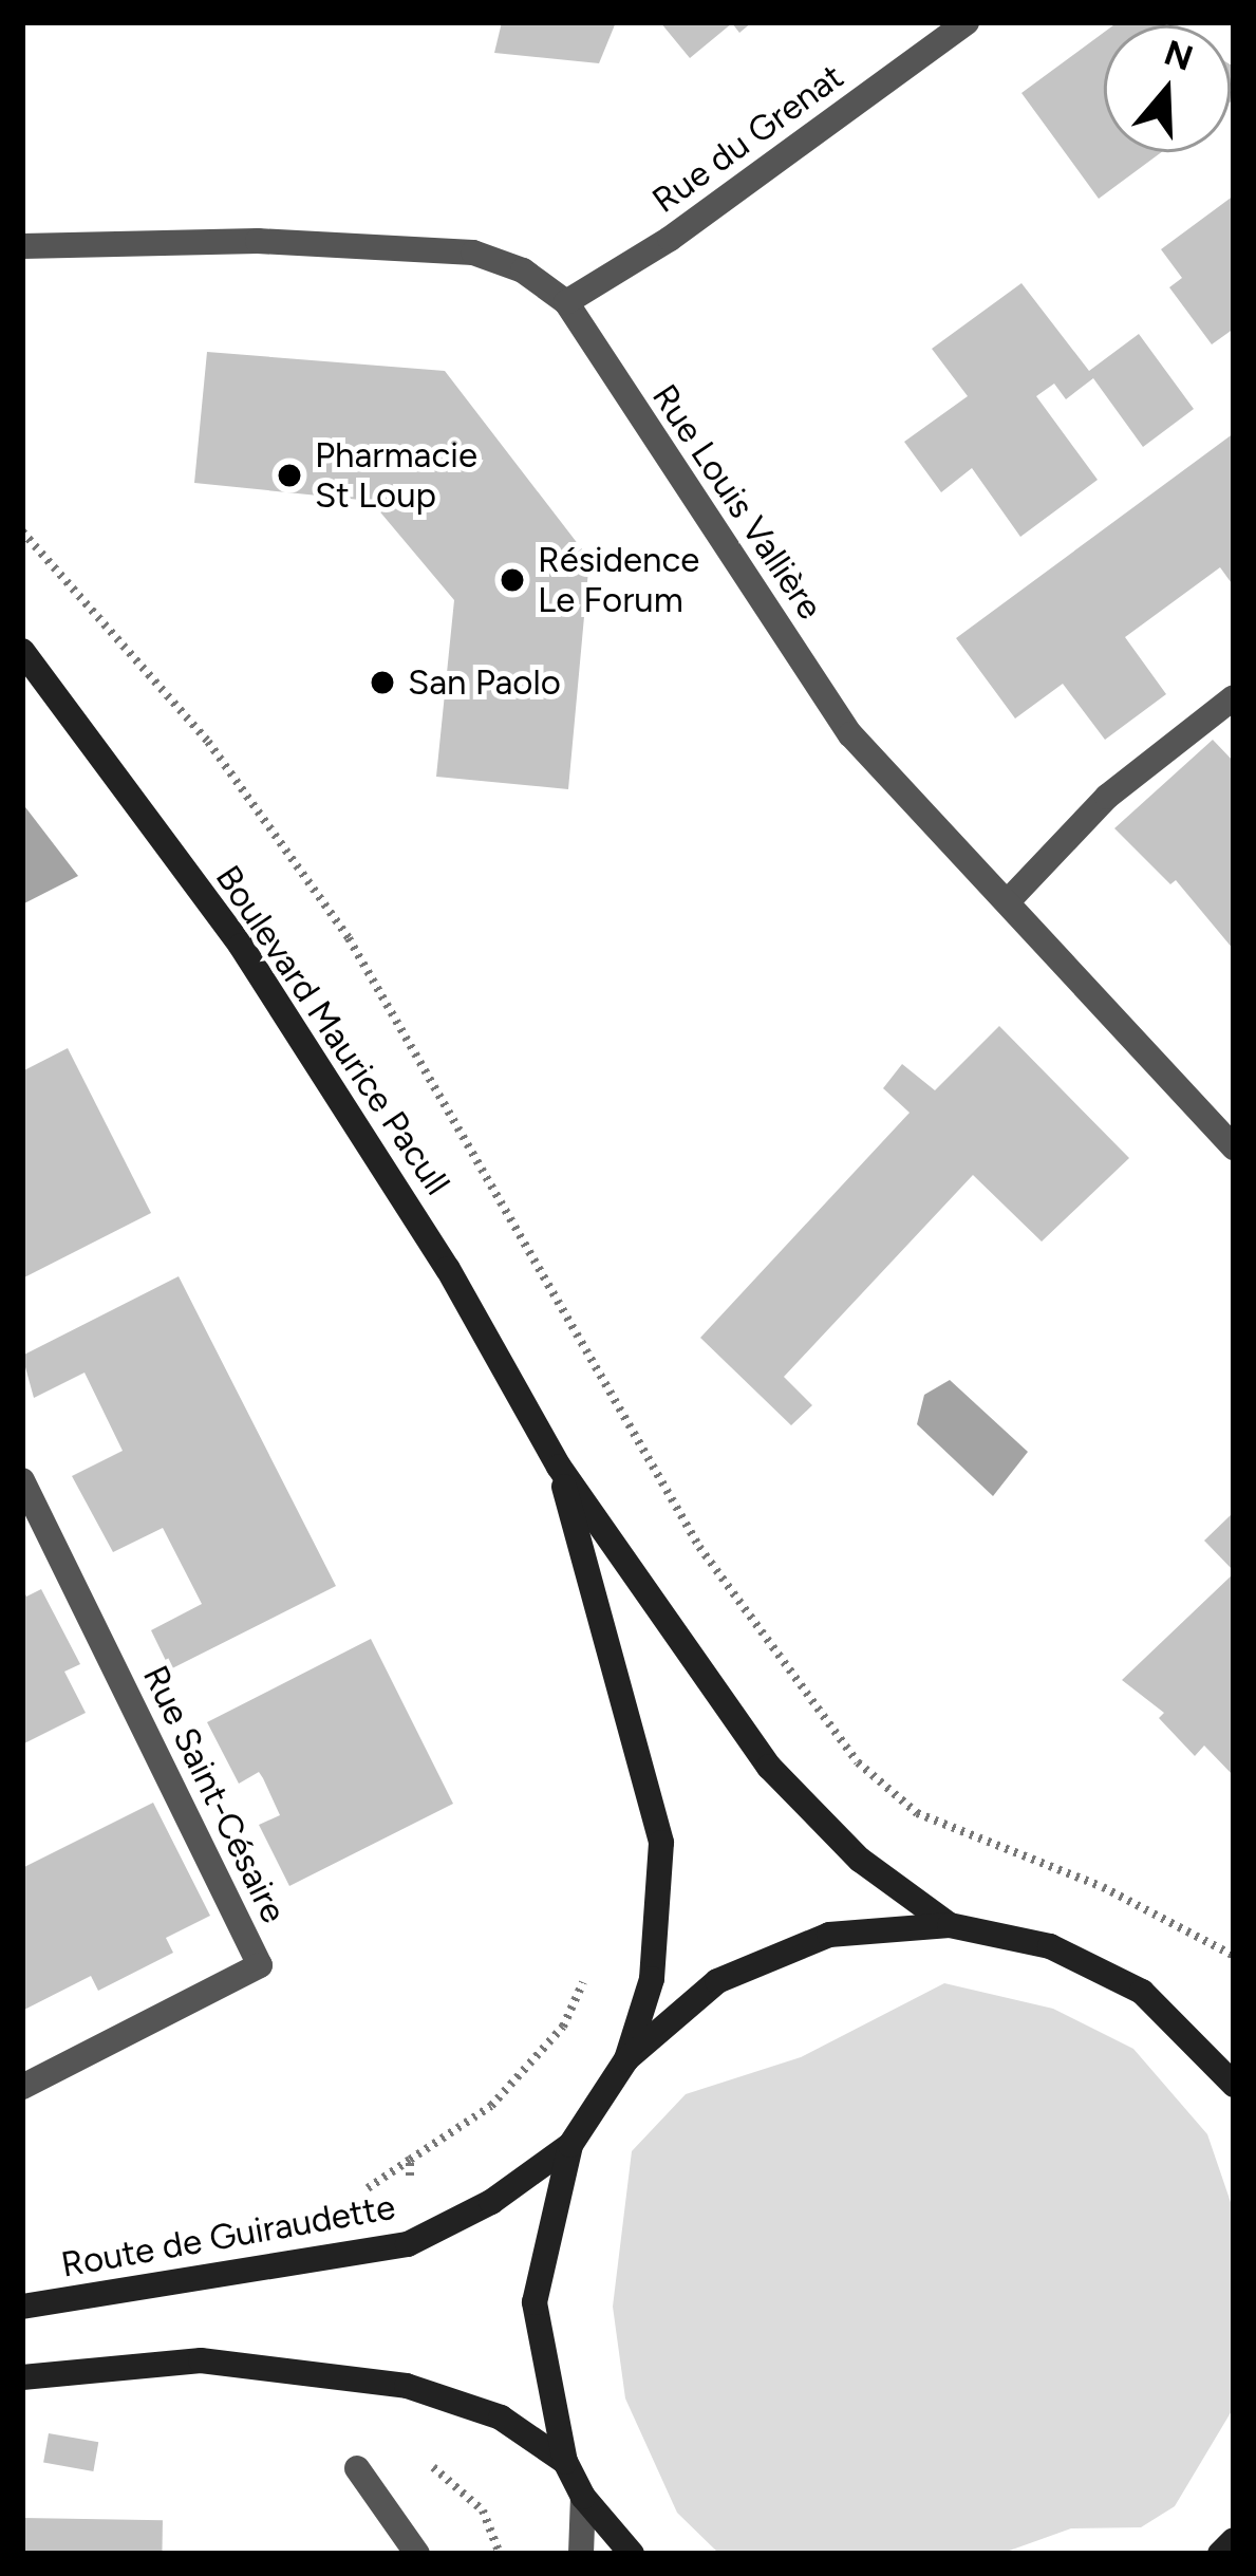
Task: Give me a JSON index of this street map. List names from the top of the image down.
{
  "streets": {
    "street": [
      "Rue du Grenat",
      "Rue Louis Vallière",
      "Boulevard Maurice Pacull",
      "Rue Saint-Césaire",
      "Route de Guiraudette"
    ]
  },
  "crossings": [
    ["Rue du Grenat", "Rue Louis Vallière"]
  ],
  "places": ["Pharmacie St Loup", "Résidence Le Forum", "San Paolo"],
  "north": "top"
}
